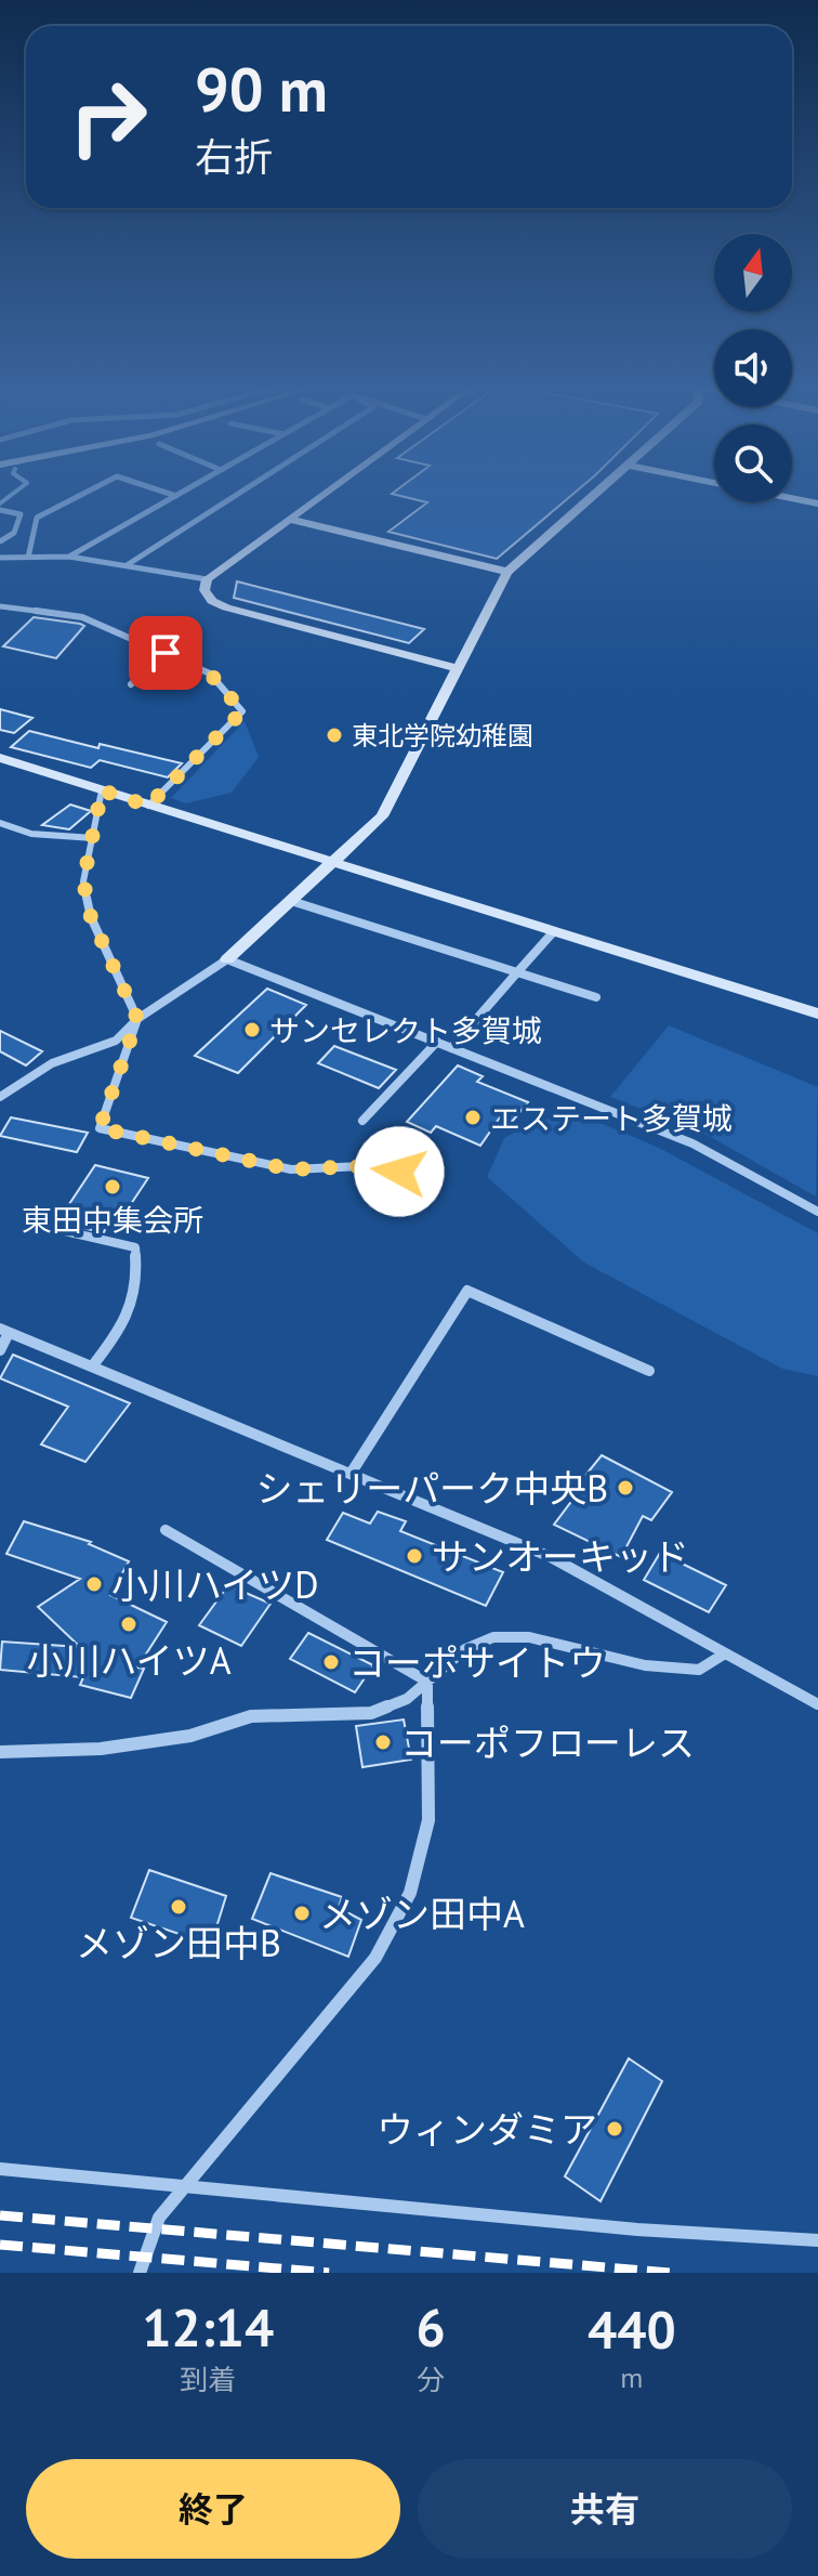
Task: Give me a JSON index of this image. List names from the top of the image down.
{
  "places": [
    "東北学院幼稚園",
    "サンセレクト多賀城",
    "エステート多賀城",
    "東田中集会所",
    "シェリーパーク中央B",
    "サンオーキッド",
    "小川ハイツD",
    "小川ハイツA",
    "コーポサイトウ",
    "コーポフローレス",
    "メゾン田中B",
    "メゾン田中A",
    "ウィンダミア"
  ],
  "north": "top",
  "page": {
    "turn": ["90 m", "右折"],
    "eta": [
      "12:14",
      "到着",
      "6",
      "分",
      "440",
      "m"
    ],
    "buttons": ["終了", "共有"]
  }
}
